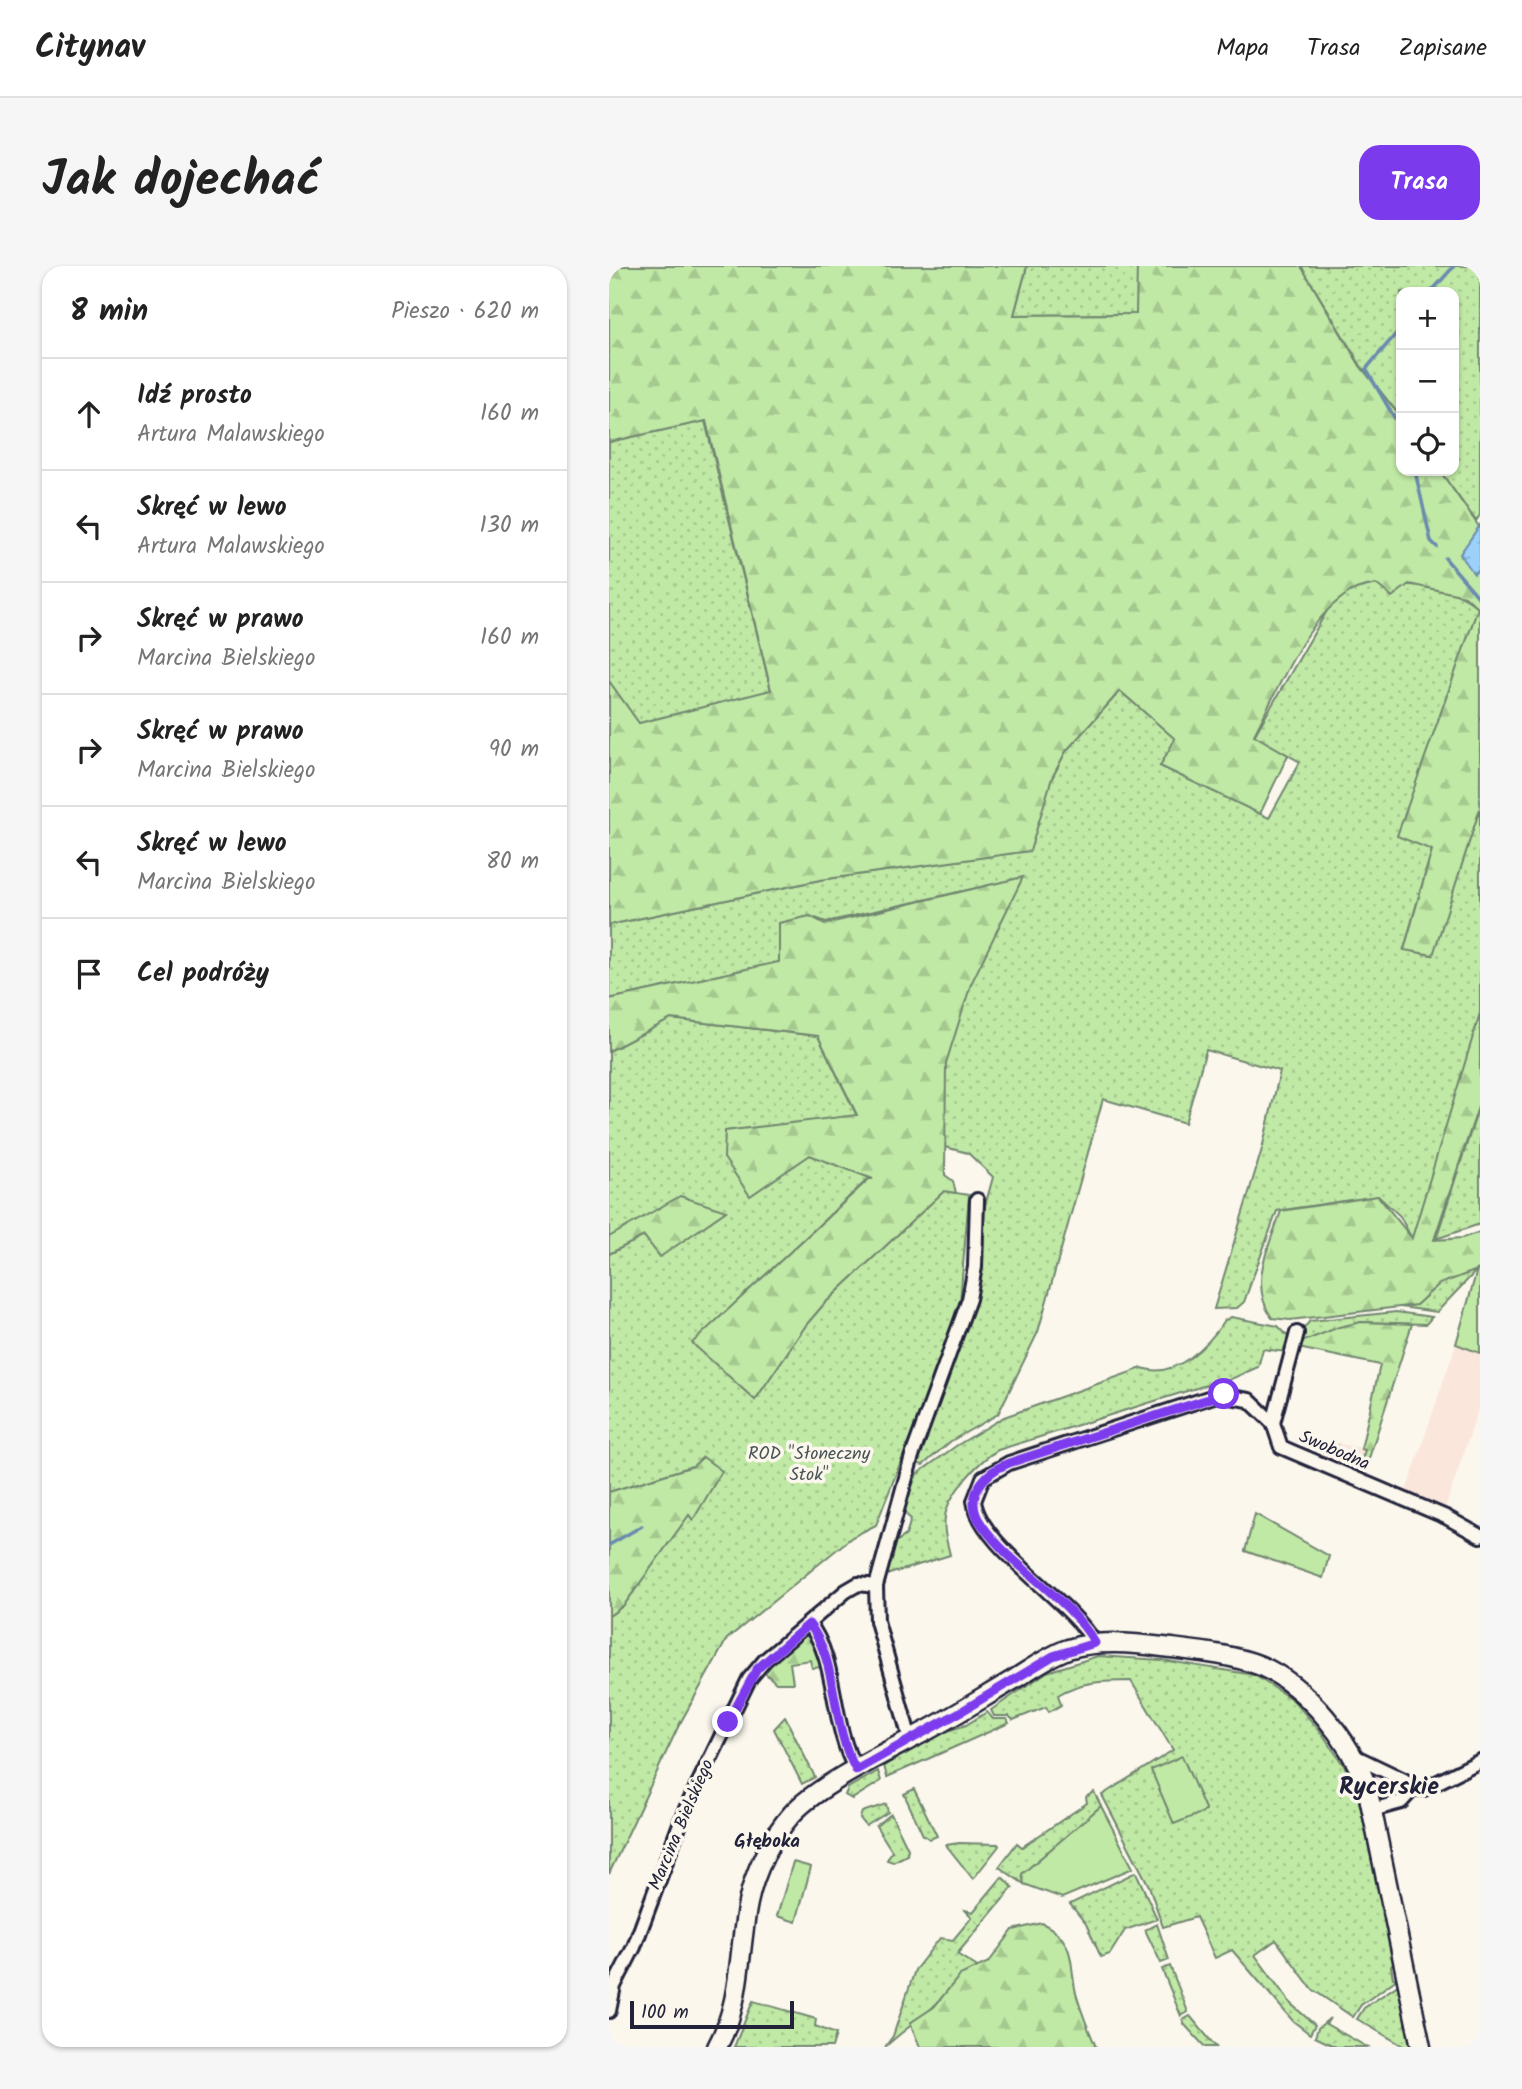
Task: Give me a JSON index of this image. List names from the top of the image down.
{
  "streets": {
    "street": ["Swobodna", "Marcina Bielskiego"]
  },
  "districts": ["Rycerskie", "Głęboka"],
  "parks": ["ROD \"Słoneczny Stok\""],
  "scale_bar": "100 m",
  "page": {
    "header": "Citynav",
    "nav": ["Mapa", "Trasa", "Zapisane"],
    "title": "Jak dojechać",
    "buttons": "Trasa",
    "heading": ["8 min", "Pieszo · 620 m"],
    "map_buttons": ["+", "−"],
    "list": [
      ["Idź prosto", "Artura Malawskiego", "160 m"],
      ["Skręć w lewo", "Artura Malawskiego", "130 m"],
      ["Skręć w prawo", "Marcina Bielskiego", "160 m"],
      ["Skręć w prawo", "Marcina Bielskiego", "90 m"],
      ["Skręć w lewo", "Marcina Bielskiego", "80 m"],
      "Cel podróży"
    ],
    "scale": "100 m"
  }
}
